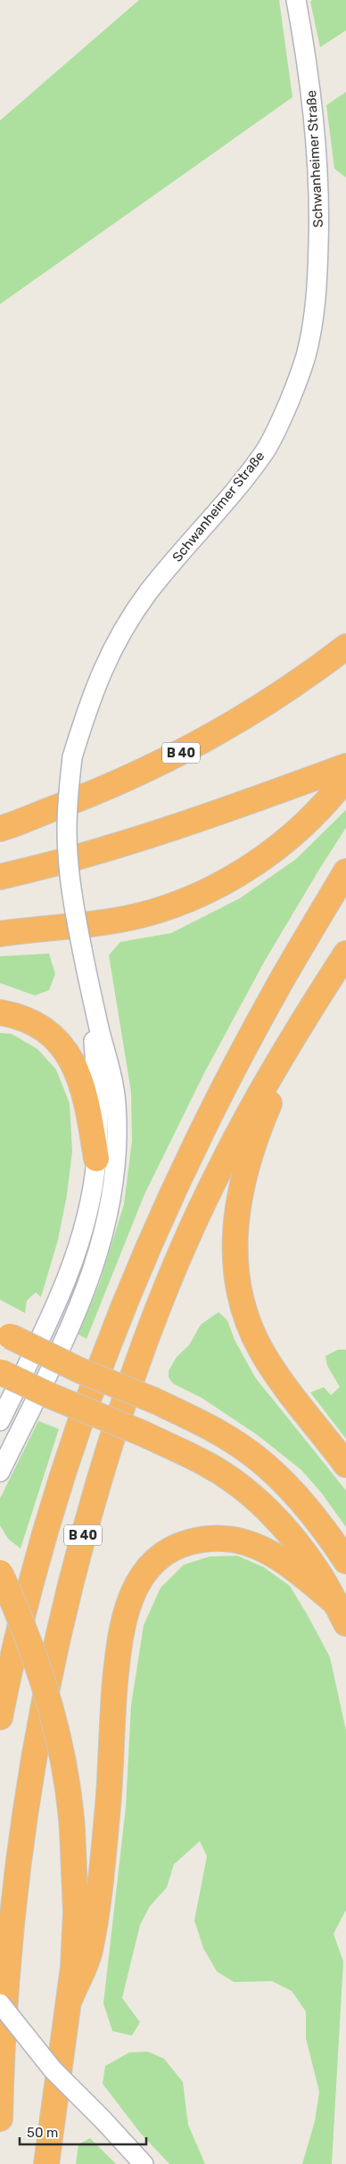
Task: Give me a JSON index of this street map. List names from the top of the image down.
{
  "streets": {
    "highway": ["B 40"],
    "street": ["Schwanheimer Straße"]
  },
  "scale_bar": "50 m"
}
